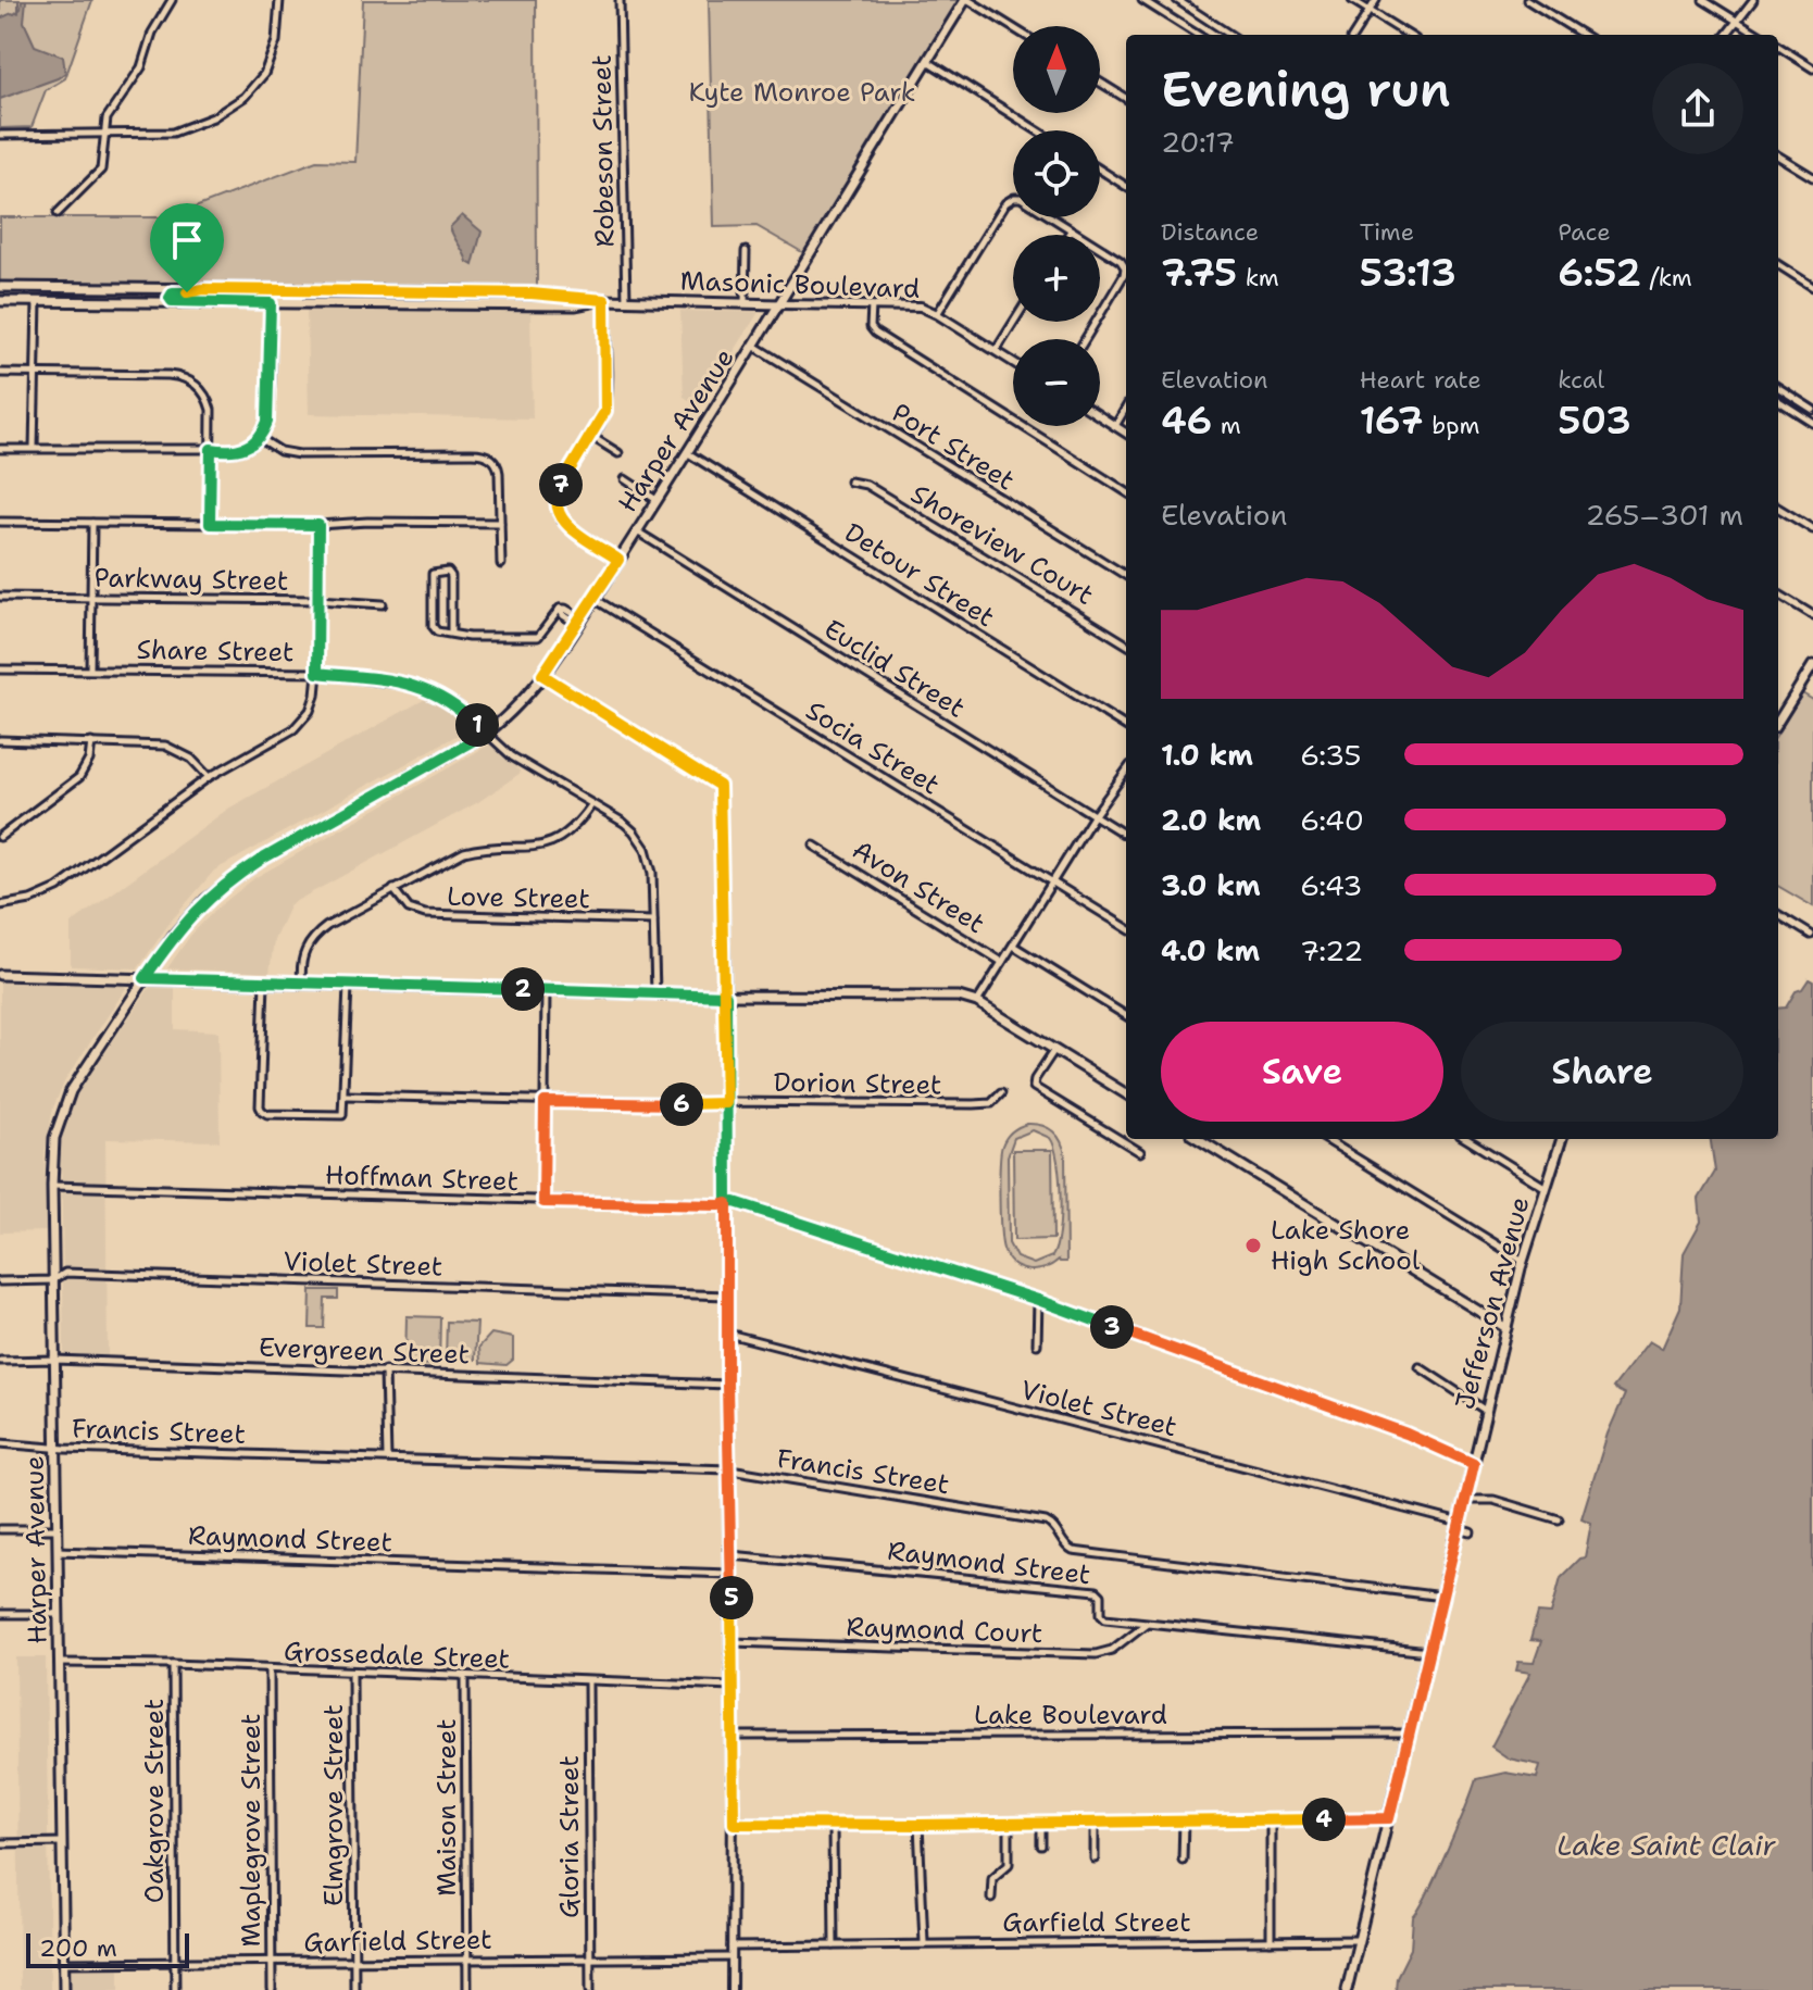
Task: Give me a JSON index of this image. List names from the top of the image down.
{
  "streets": {
    "main road": ["Masonic Boulevard", "Harper Avenue", "Jefferson Avenue"],
    "street": [
      "Robeson Street",
      "Port Street",
      "Shoreview Court",
      "Detour Street",
      "Parkway Street",
      "Share Street",
      "Euclid Street",
      "Socia Street",
      "Avon Street",
      "Love Street",
      "Dorion Street",
      "Hoffman Street",
      "Violet Street",
      "Evergreen Street",
      "Francis Street",
      "Raymond Street",
      "Raymond Court",
      "Grossedale Street",
      "Lake Boulevard",
      "Oakgrove Street",
      "Elmgrove Street",
      "Maison Street",
      "Maplegrove Street",
      "Gloria Street",
      "Garfield Street"
    ]
  },
  "crossings": [
    ["Robeson Street", "Masonic Boulevard"],
    ["Masonic Boulevard", "Harper Avenue"],
    ["Harper Avenue", "Port Street"],
    ["Harper Avenue", "Detour Street"],
    ["Harper Avenue", "Share Street"],
    ["Harper Avenue", "Euclid Street"],
    ["Harper Avenue", "Socia Street"],
    ["Harper Avenue", "Hoffman Street"],
    ["Harper Avenue", "Violet Street"],
    ["Harper Avenue", "Evergreen Street"],
    ["Harper Avenue", "Francis Street"],
    ["Harper Avenue", "Raymond Street"],
    ["Harper Avenue", "Grossedale Street"],
    ["Harper Avenue", "Garfield Street"],
    ["Share Street", "Love Street"],
    ["Hoffman Street", "Jefferson Avenue"],
    ["Violet Street", "Jefferson Avenue"],
    ["Jefferson Avenue", "Francis Street"],
    ["Jefferson Avenue", "Raymond Street"],
    ["Jefferson Avenue", "Lake Boulevard"],
    ["Jefferson Avenue", "Garfield Street"],
    ["Raymond Street", "Raymond Court"],
    ["Grossedale Street", "Oakgrove Street"],
    ["Grossedale Street", "Elmgrove Street"],
    ["Grossedale Street", "Maison Street"],
    ["Grossedale Street", "Maplegrove Street"],
    ["Grossedale Street", "Gloria Street"],
    ["Oakgrove Street", "Garfield Street"],
    ["Elmgrove Street", "Garfield Street"],
    ["Maison Street", "Garfield Street"],
    ["Maplegrove Street", "Garfield Street"],
    ["Gloria Street", "Garfield Street"]
  ],
  "water": ["Lake Saint Clair"],
  "parks": ["Kyte Monroe Park"],
  "places": ["Lake Shore High School"],
  "scale_bar": "200 m",
  "north": "top",
  "page": {
    "map_buttons": ["+", "−"],
    "heading": ["Evening run", "20:17"],
    "stats": [
      ["Distance", "7.75 km"],
      ["Time", "53:13"],
      ["Pace", "6:52 /km"],
      ["Elevation", "46 m"],
      ["Heart rate", "167 bpm"],
      ["kcal", "503"]
    ],
    "pins": [
      "7",
      "1",
      "2",
      "6",
      "3",
      "5",
      "4"
    ],
    "chart": ["Elevation", "265–301 m"],
    "list": [
      {
        "name": "1.0 km",
        "note": "6:35"
      },
      {
        "name": "2.0 km",
        "note": "6:40"
      },
      {
        "name": "3.0 km",
        "note": "6:43"
      },
      {
        "name": "4.0 km",
        "note": "7:22"
      }
    ],
    "buttons": ["Save", "Share"],
    "scale": "200 m"
  }
}
